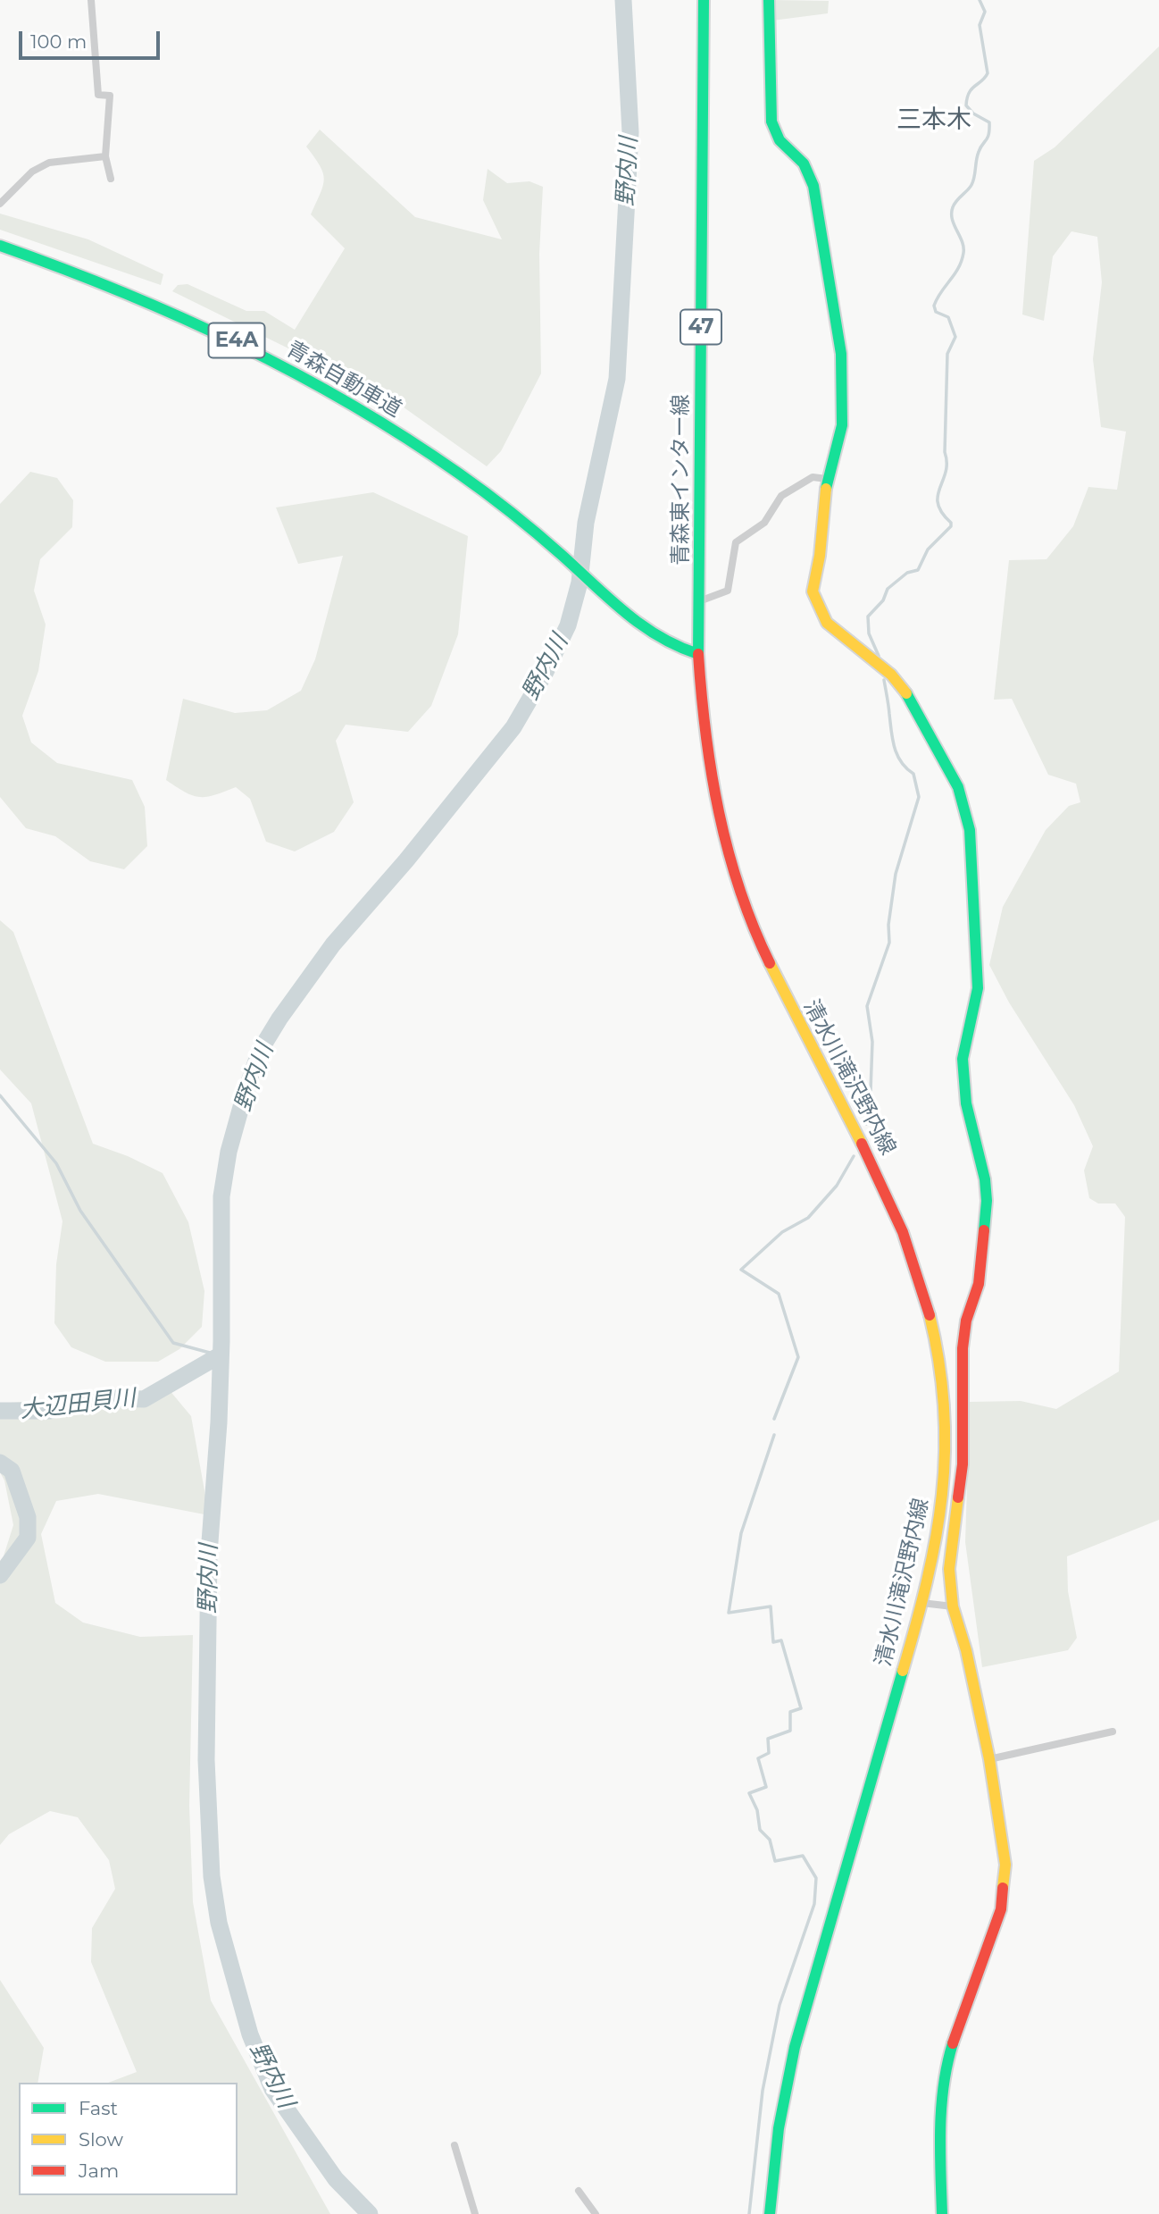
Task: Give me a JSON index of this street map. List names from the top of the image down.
{
  "streets": {
    "main road": [
      "47",
      "E4A",
      "青森自動車道",
      "青森東インター線",
      "清水川滝沢野内線"
    ]
  },
  "crossings": [
    ["青森自動車道", "青森東インター線"],
    ["青森自動車道", "清水川滝沢野内線"],
    ["青森東インター線", "清水川滝沢野内線"]
  ],
  "districts": ["三本木"],
  "water": ["野内川", "大辺田貝川"],
  "legend": ["Fast", "Slow", "Jam"],
  "scale_bar": "100 m"
}
